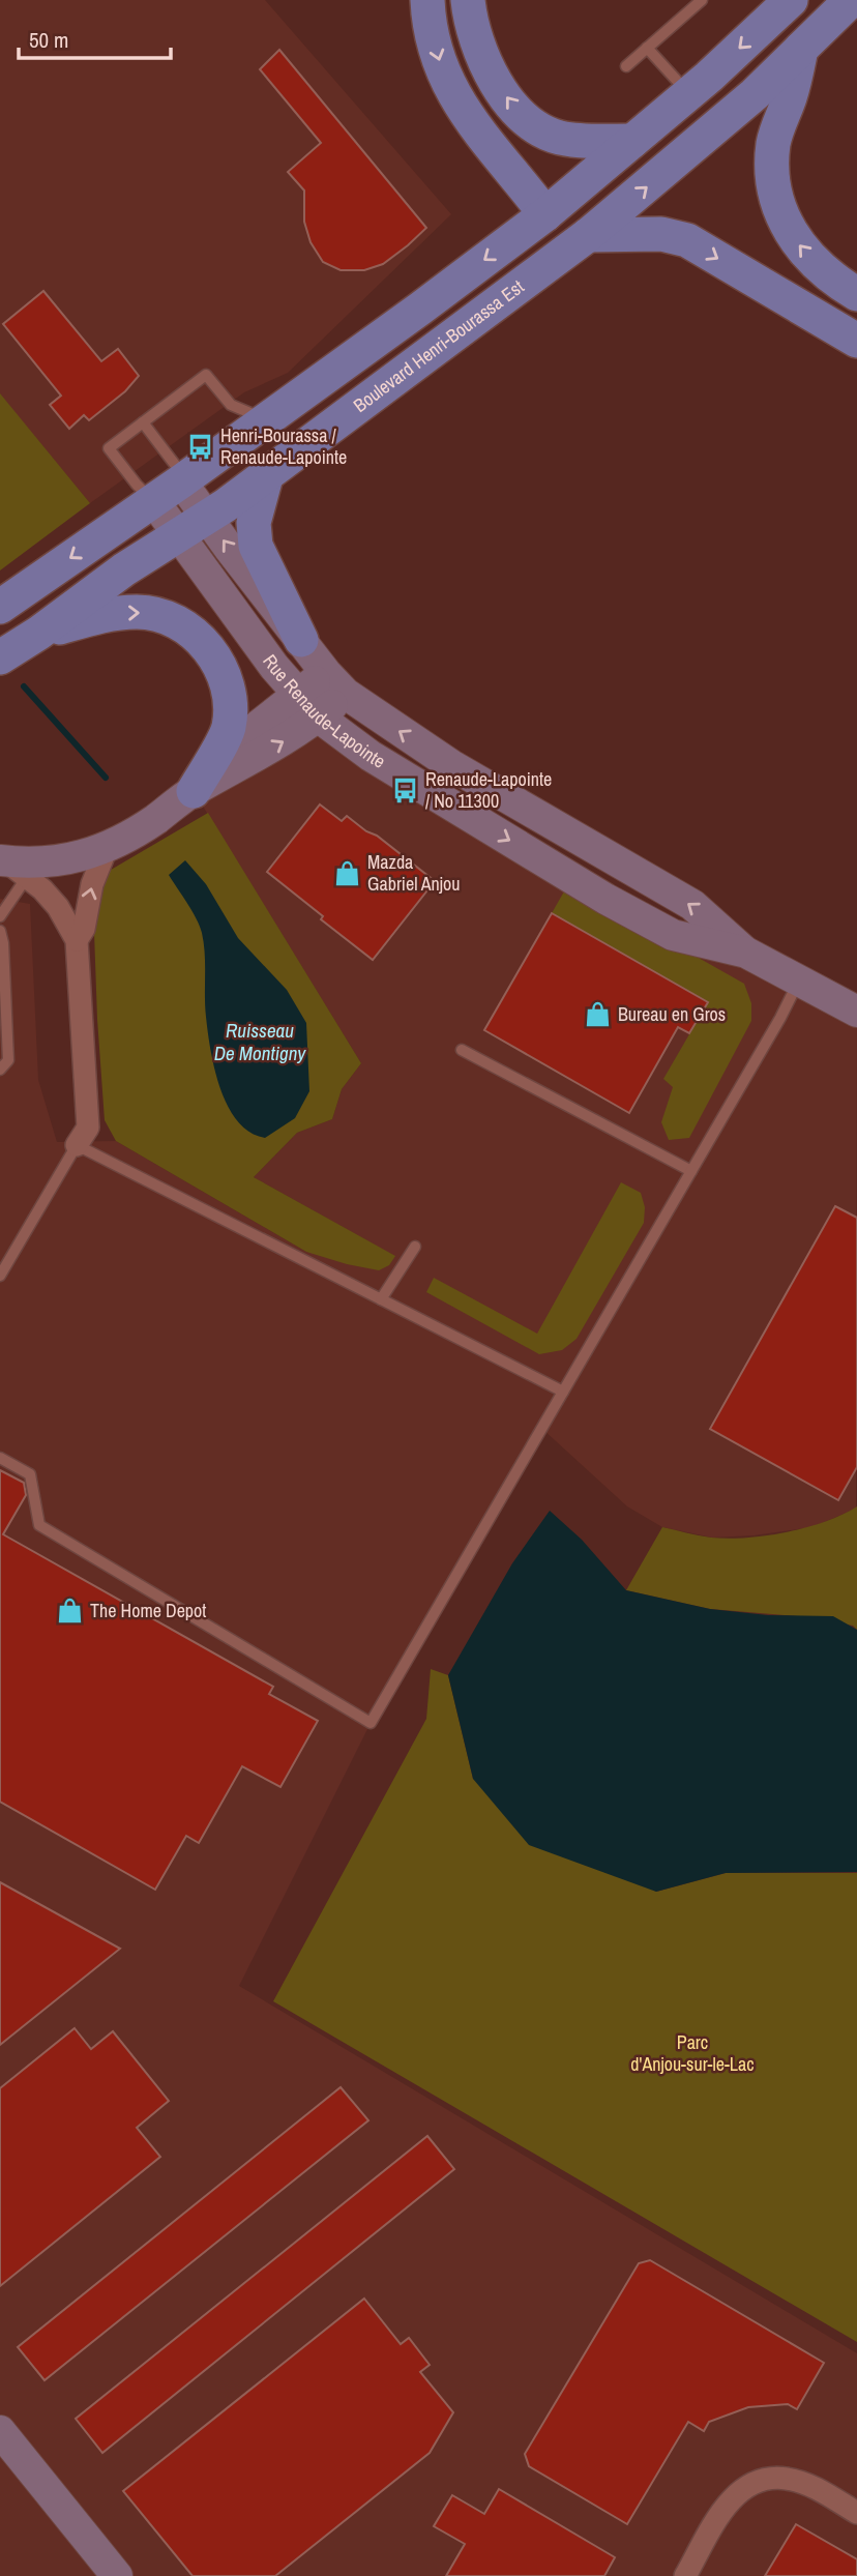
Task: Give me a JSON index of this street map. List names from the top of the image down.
{
  "streets": {
    "main road": ["Boulevard Henri-Bourassa Est"],
    "street": ["Rue Renaude-Lapointe"]
  },
  "crossings": [
    ["Boulevard Henri-Bourassa Est", "Rue Renaude-Lapointe"]
  ],
  "water": ["Ruisseau De Montigny"],
  "parks": ["Parc d'Anjou-sur-le-Lac"],
  "places": {
    "bus stop": ["Henri-Bourassa / Renaude-Lapointe", "Renaude-Lapointe / No 11300"],
    "shop": ["Mazda Gabriel Anjou", "Bureau en Gros", "The Home Depot"]
  },
  "scale_bar": "50 m"
}
